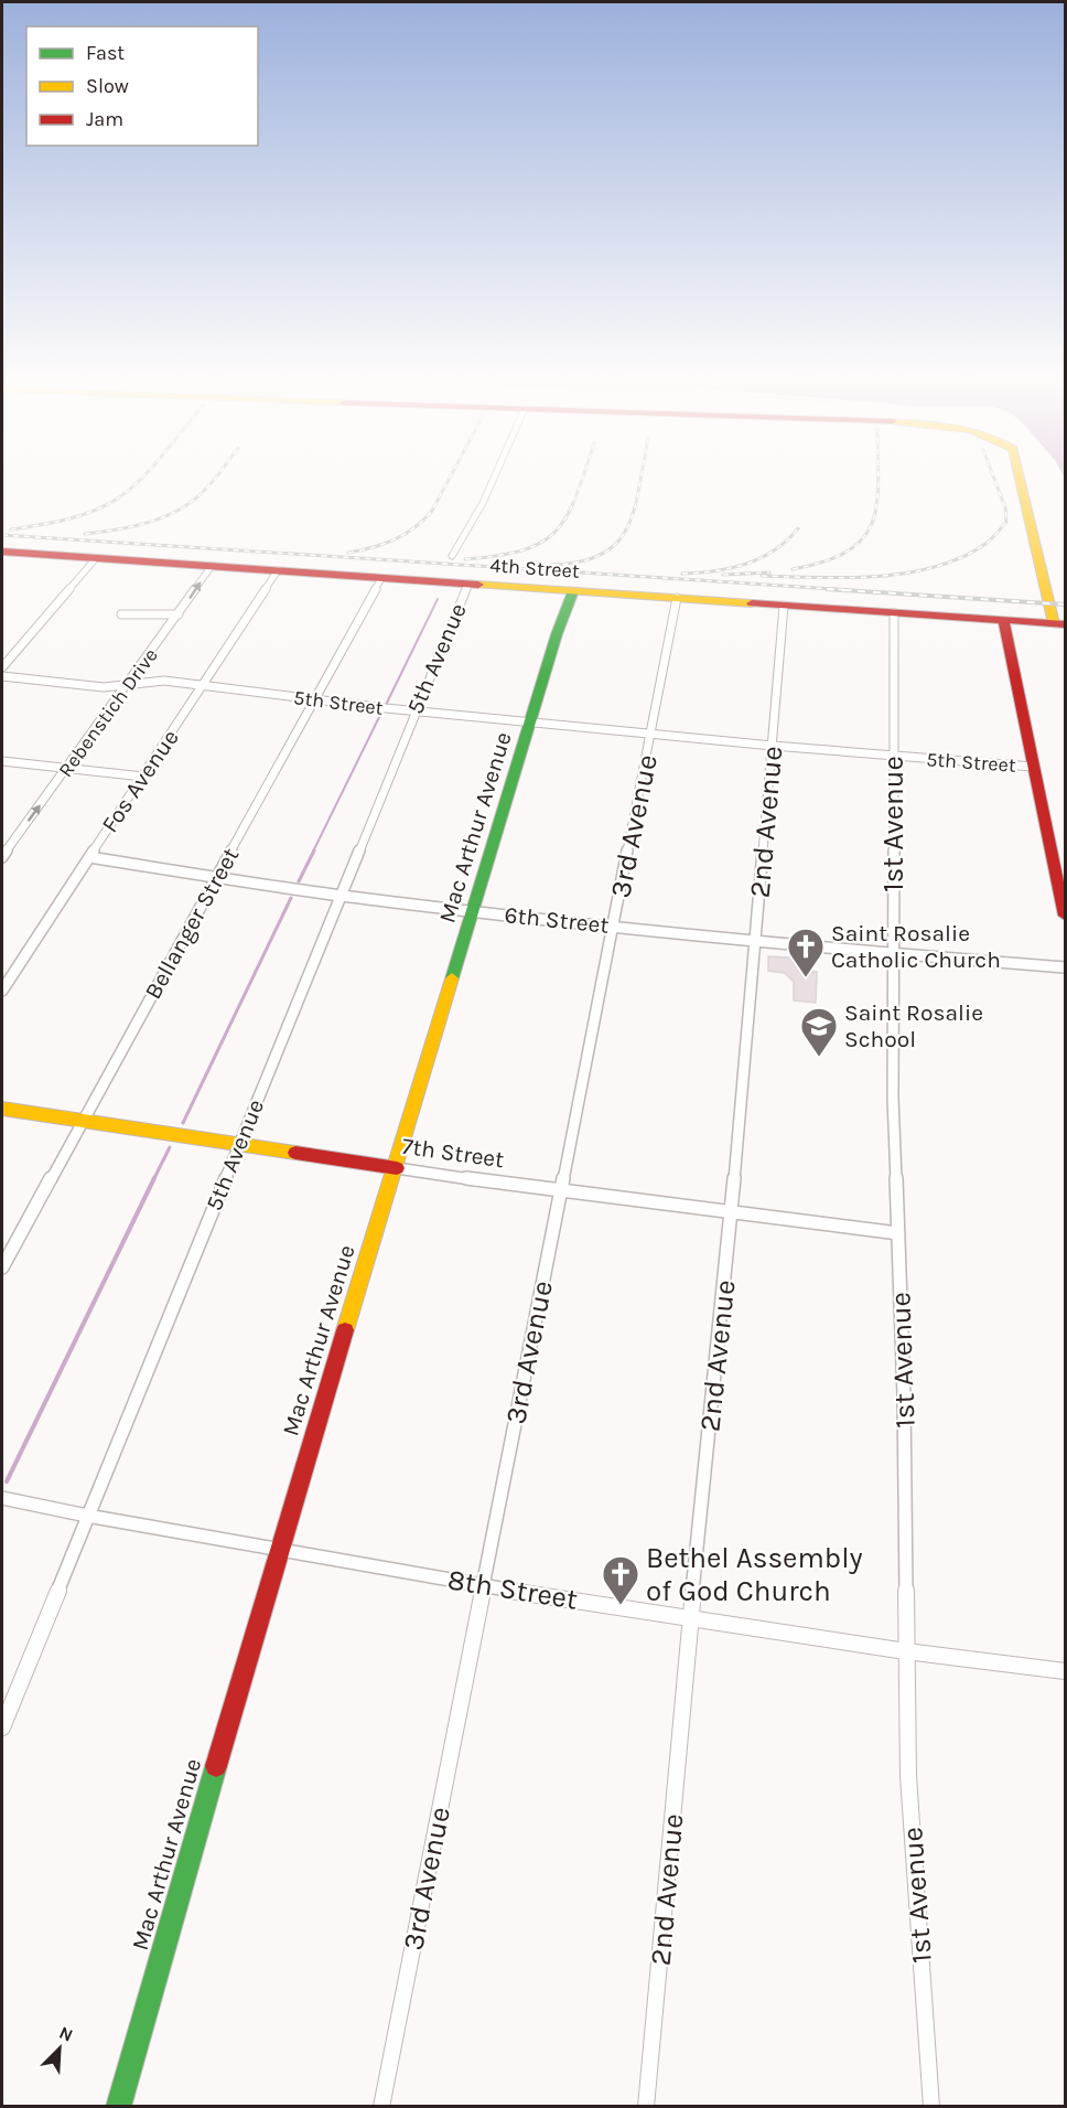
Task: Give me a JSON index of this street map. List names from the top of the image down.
{
  "streets": {
    "main road": ["4th Street", "Mac Arthur Avenue", "7th Street"],
    "street": [
      "5th Avenue",
      "5th Street",
      "Rebenstich Drive",
      "Fos Avenue",
      "2nd Avenue",
      "1st Avenue",
      "3rd Avenue",
      "6th Street",
      "Bellanger Street",
      "8th Street"
    ]
  },
  "crossings": [
    ["4th Street", "5th Avenue"],
    ["4th Street", "Rebenstich Drive"],
    ["4th Street", "Fos Avenue"],
    ["4th Street", "2nd Avenue"],
    ["4th Street", "1st Avenue"],
    ["4th Street", "3rd Avenue"],
    ["4th Street", "Mac Arthur Avenue"],
    ["4th Street", "Bellanger Street"],
    ["5th Avenue", "5th Street"],
    ["5th Avenue", "6th Street"],
    ["5th Avenue", "7th Street"],
    ["5th Avenue", "8th Street"],
    ["5th Street", "Rebenstich Drive"],
    ["5th Street", "Fos Avenue"],
    ["5th Street", "2nd Avenue"],
    ["5th Street", "1st Avenue"],
    ["5th Street", "3rd Avenue"],
    ["5th Street", "Mac Arthur Avenue"],
    ["5th Street", "Bellanger Street"],
    ["Fos Avenue", "6th Street"],
    ["2nd Avenue", "6th Street"],
    ["2nd Avenue", "7th Street"],
    ["2nd Avenue", "8th Street"],
    ["1st Avenue", "6th Street"],
    ["1st Avenue", "7th Street"],
    ["1st Avenue", "8th Street"],
    ["3rd Avenue", "6th Street"],
    ["3rd Avenue", "7th Street"],
    ["3rd Avenue", "8th Street"],
    ["Mac Arthur Avenue", "6th Street"],
    ["Mac Arthur Avenue", "7th Street"],
    ["Mac Arthur Avenue", "8th Street"],
    ["6th Street", "Bellanger Street"],
    ["Bellanger Street", "7th Street"]
  ],
  "one_way": ["Rebenstich Drive"],
  "places": {
    "church": ["Saint Rosalie Catholic Church", "Bethel Assembly of God Church"],
    "school or university": ["Saint Rosalie School"]
  },
  "legend": ["Fast", "Slow", "Jam"],
  "north": "top right"
}
